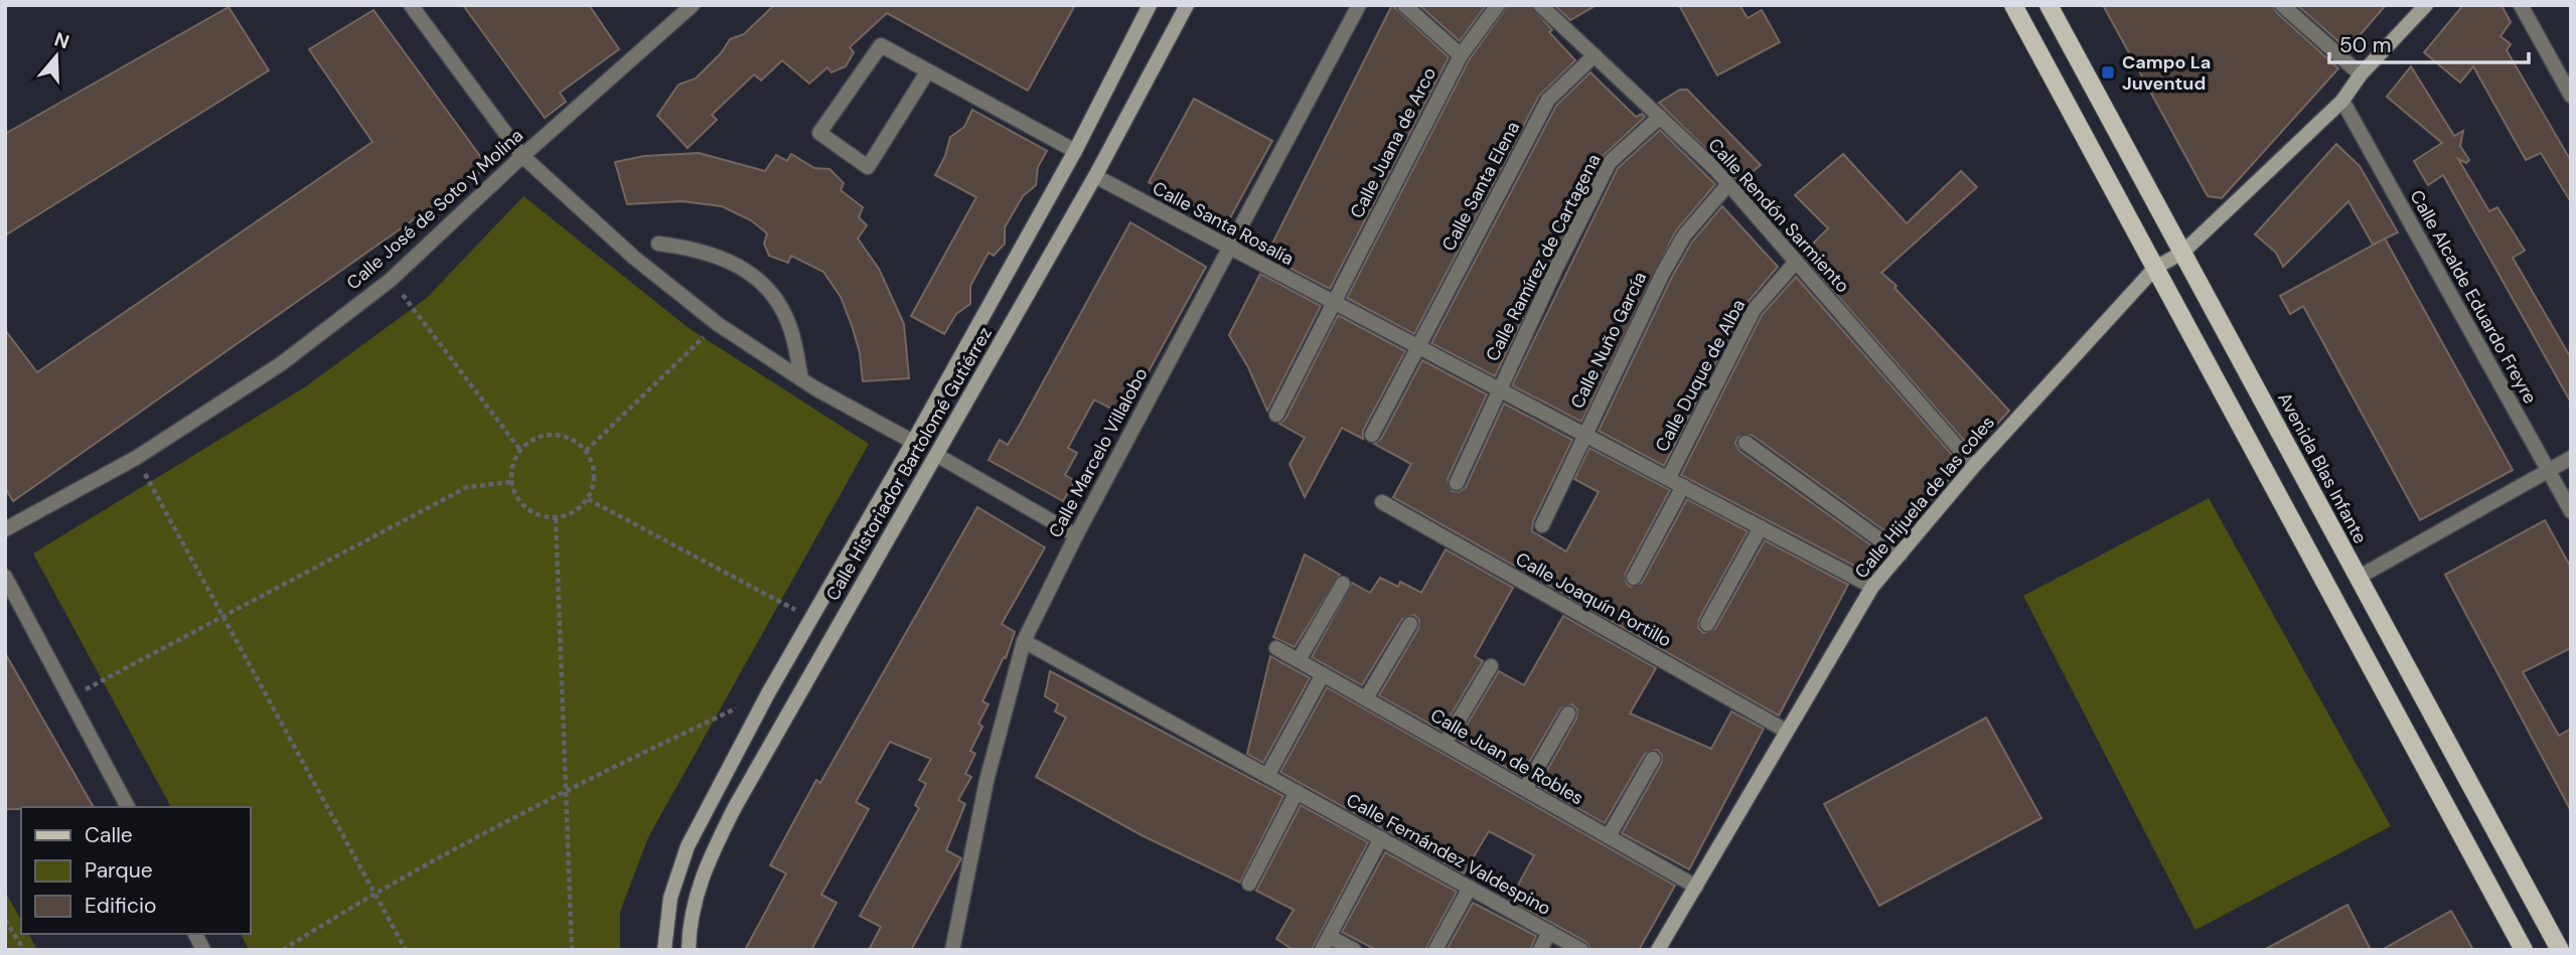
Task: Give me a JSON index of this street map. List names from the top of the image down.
{
  "streets": {
    "main road": ["Avenida Blas Infante"],
    "street": [
      "Calle Juana de Arco",
      "Calle Santa Elena",
      "Calle José de Soto y Molina",
      "Calle Rendón Sarmiento",
      "Calle Santa Rosalía",
      "Calle Ramírez de Cartagena",
      "Calle Alcalde Eduardo Freyre",
      "Calle Nuño García",
      "Calle Duque de Alba",
      "Calle Marcelo Villalobo",
      "Calle Historiador Bartolomé Gutiérrez",
      "Calle Hijuela de las coles",
      "Calle Joaquín Portillo",
      "Calle Juan de Robles",
      "Calle Fernández Valdespino"
    ]
  },
  "crossings": [
    ["Calle Juana de Arco", "Calle Santa Rosalía"],
    ["Calle Santa Elena", "Calle Rendón Sarmiento"],
    ["Calle Santa Elena", "Calle Santa Rosalía"],
    ["Calle Rendón Sarmiento", "Calle Ramírez de Cartagena"],
    ["Calle Rendón Sarmiento", "Calle Nuño García"],
    ["Calle Rendón Sarmiento", "Calle Duque de Alba"],
    ["Calle Rendón Sarmiento", "Calle Hijuela de las coles"],
    ["Calle Santa Rosalía", "Calle Ramírez de Cartagena"],
    ["Calle Santa Rosalía", "Calle Nuño García"],
    ["Calle Santa Rosalía", "Calle Duque de Alba"],
    ["Calle Santa Rosalía", "Calle Marcelo Villalobo"],
    ["Calle Santa Rosalía", "Calle Historiador Bartolomé Gutiérrez"],
    ["Calle Santa Rosalía", "Calle Hijuela de las coles"],
    ["Calle Alcalde Eduardo Freyre", "Calle Hijuela de las coles"],
    ["Calle Marcelo Villalobo", "Calle Fernández Valdespino"],
    ["Avenida Blas Infante", "Calle Hijuela de las coles"],
    ["Calle Hijuela de las coles", "Calle Joaquín Portillo"],
    ["Calle Hijuela de las coles", "Calle Juan de Robles"]
  ],
  "places": {
    "transit": ["Campo La Juventud"]
  },
  "legend": ["Calle", "Parque", "Edificio"],
  "scale_bar": "50 m",
  "north": "top"
}
